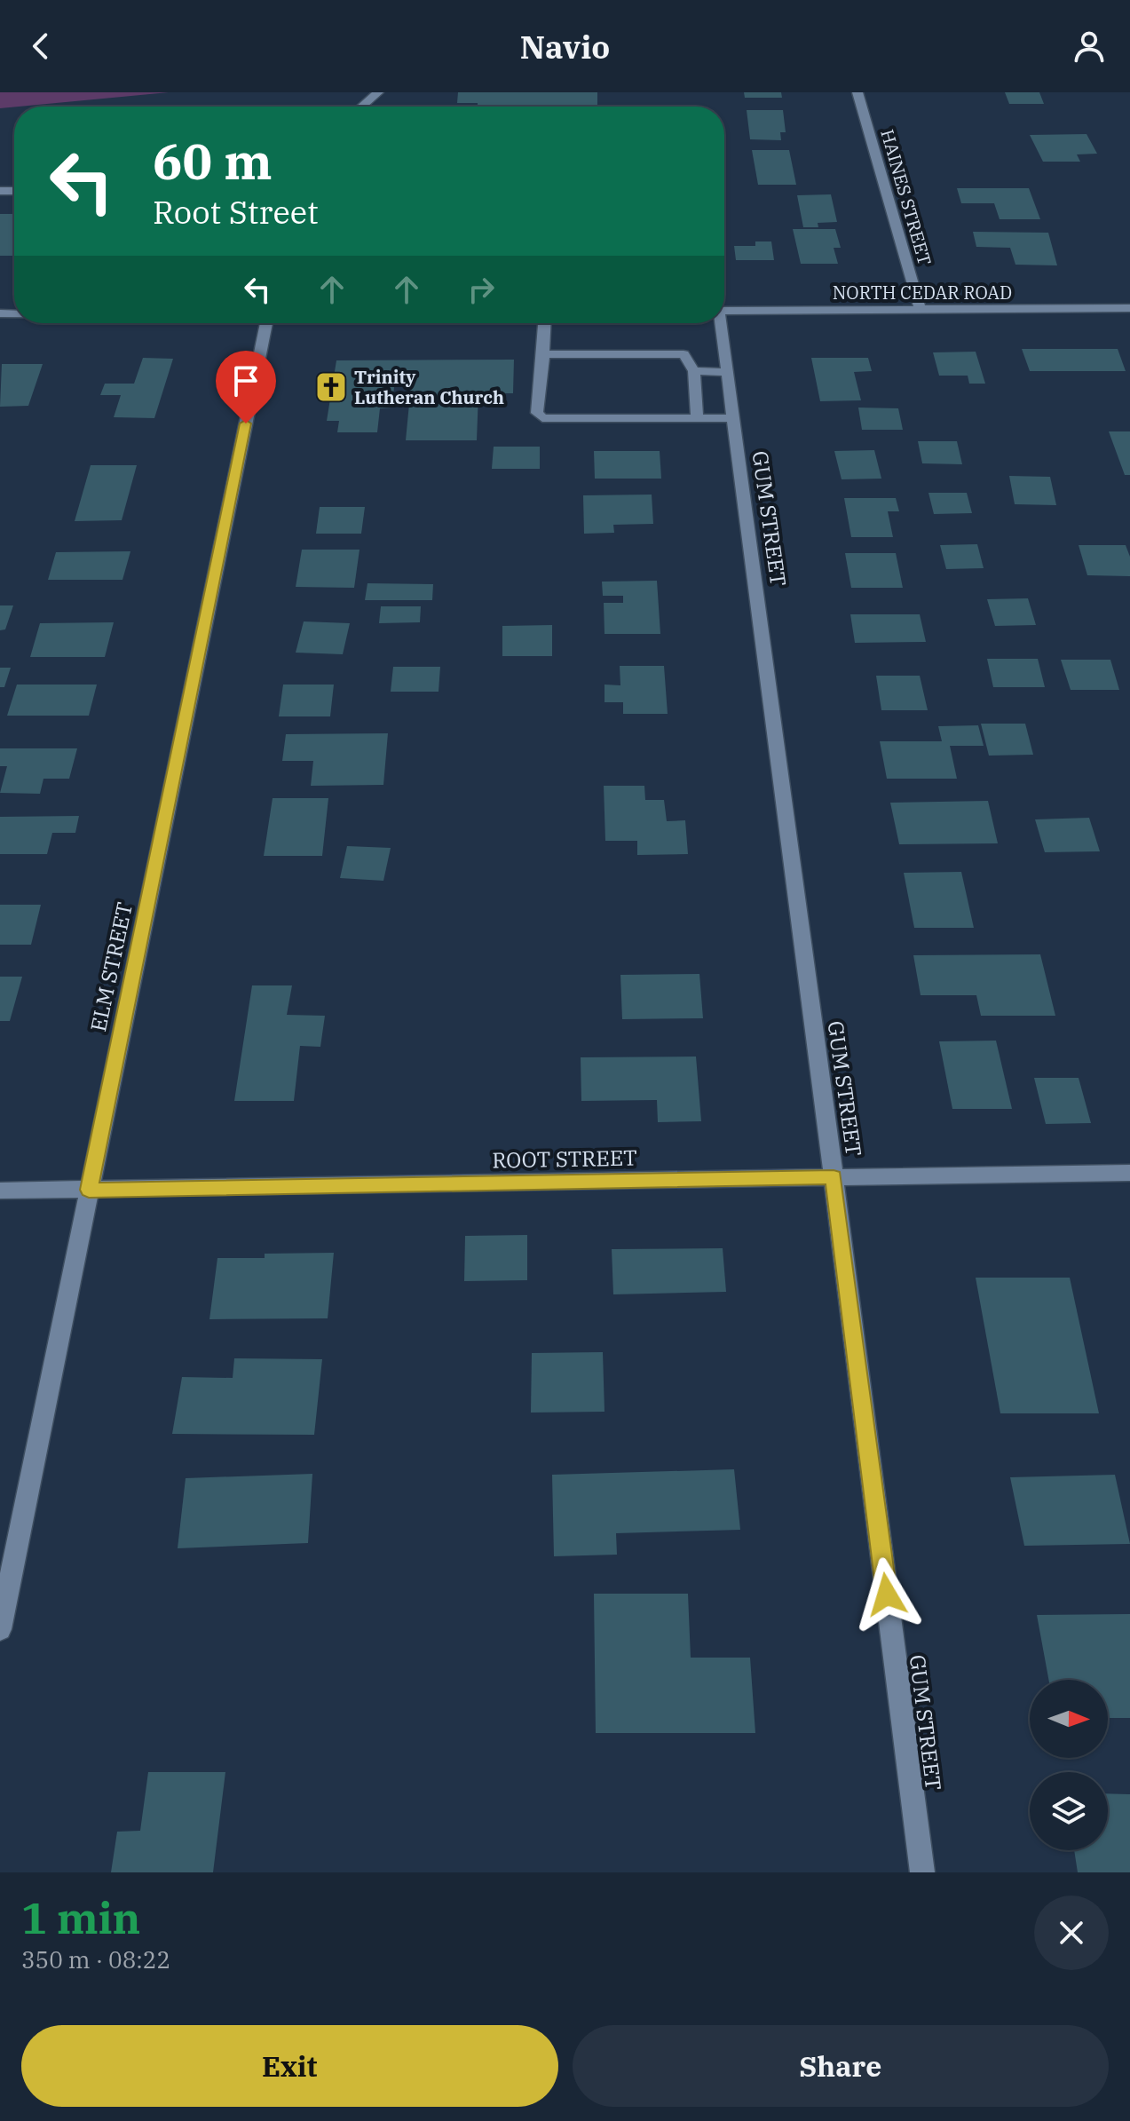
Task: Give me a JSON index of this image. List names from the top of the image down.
{
  "streets": {
    "street": [
      "HAINES STREET",
      "NORTH CEDAR ROAD",
      "GUM STREET",
      "ELM STREET",
      "ROOT STREET"
    ]
  },
  "crossings": [
    ["HAINES STREET", "NORTH CEDAR ROAD"],
    ["GUM STREET", "ROOT STREET"],
    ["ELM STREET", "ROOT STREET"]
  ],
  "places": {
    "church": ["Trinity Lutheran Church"]
  },
  "north": "right",
  "page": {
    "header": "Navio",
    "turn": ["60 m", "Root Street"],
    "heading": ["1 min", "350 m · 08:22"],
    "buttons": ["Exit", "Share"]
  }
}
